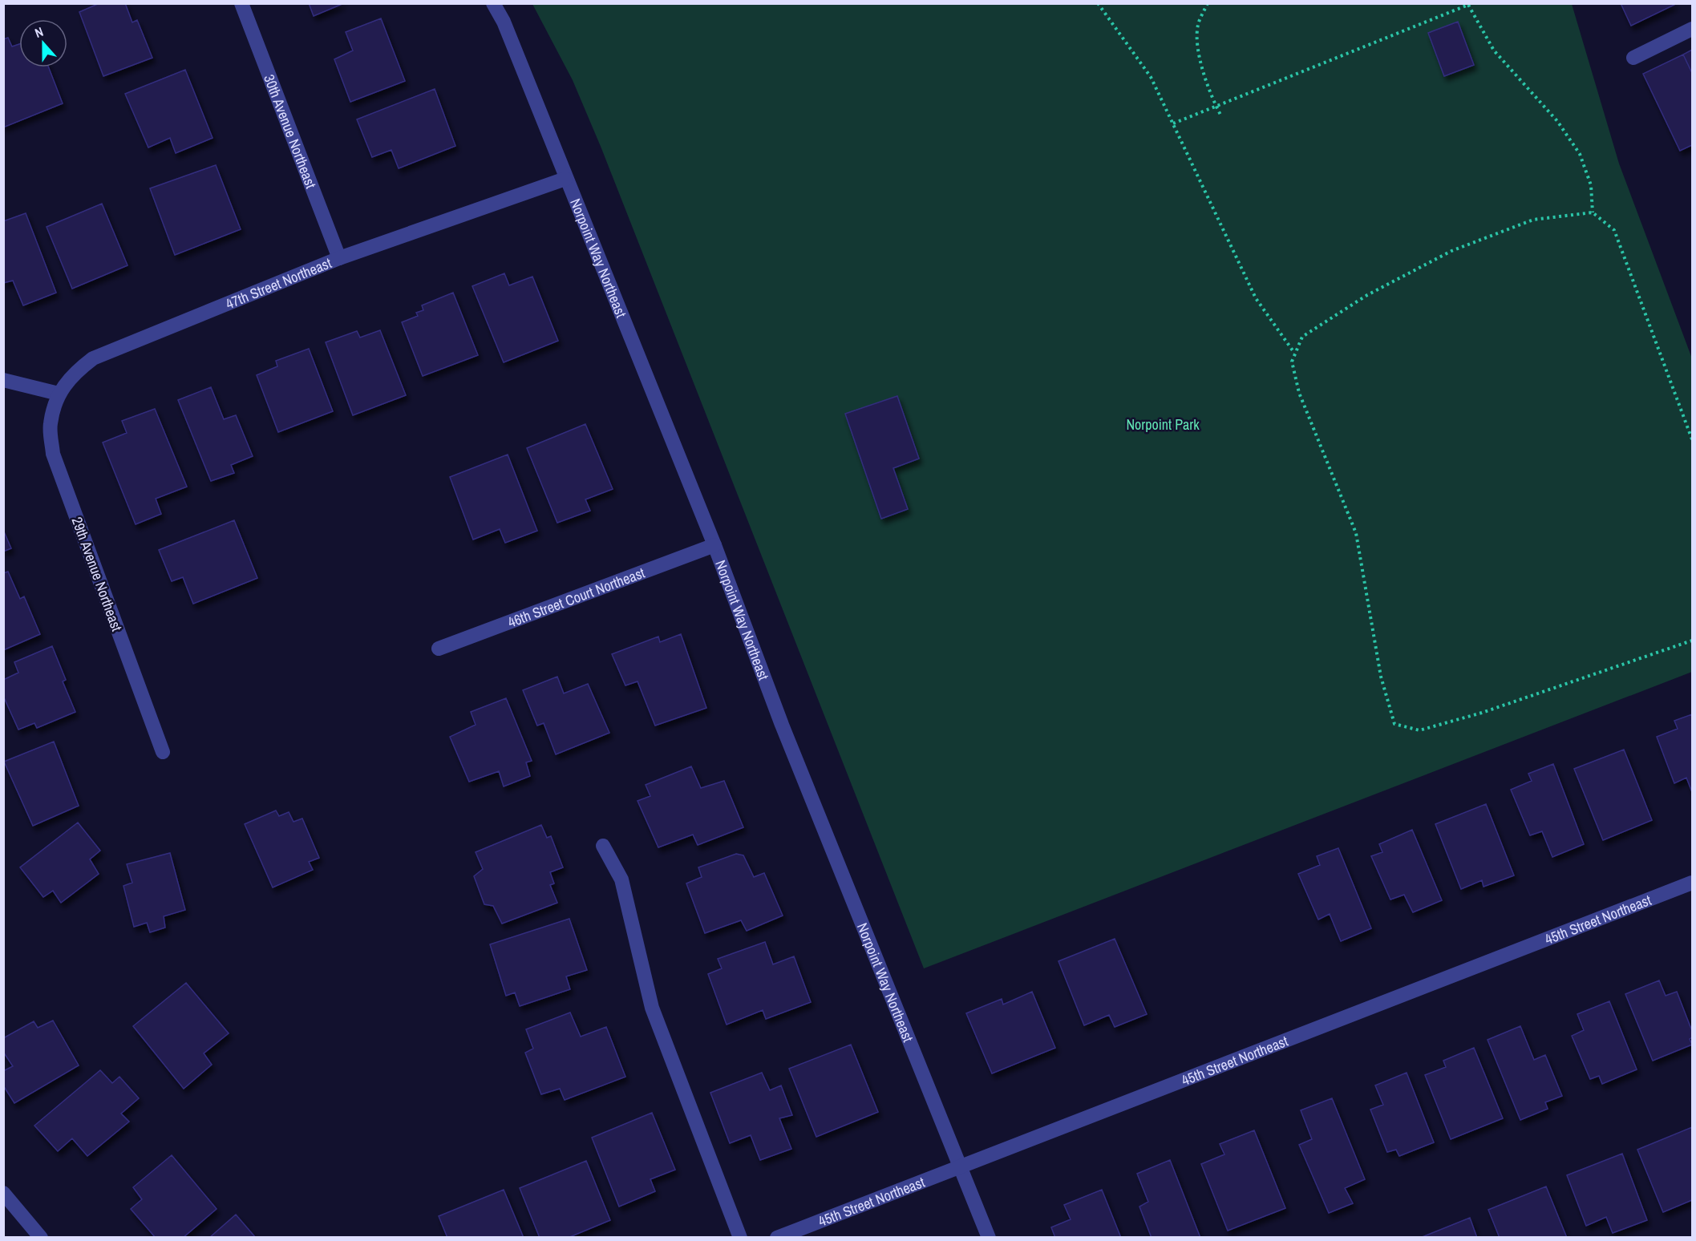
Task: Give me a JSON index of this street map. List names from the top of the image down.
{
  "streets": {
    "street": [
      "30th Avenue Northeast",
      "Norpoint Way Northeast",
      "47th Street Northeast",
      "29th Avenue Northeast",
      "46th Street Court Northeast",
      "45th Street Northeast"
    ]
  },
  "crossings": [
    ["30th Avenue Northeast", "47th Street Northeast"],
    ["Norpoint Way Northeast", "47th Street Northeast"],
    ["Norpoint Way Northeast", "46th Street Court Northeast"],
    ["Norpoint Way Northeast", "45th Street Northeast"],
    ["47th Street Northeast", "29th Avenue Northeast"]
  ],
  "parks": ["Norpoint Park"],
  "north": "top"
}
